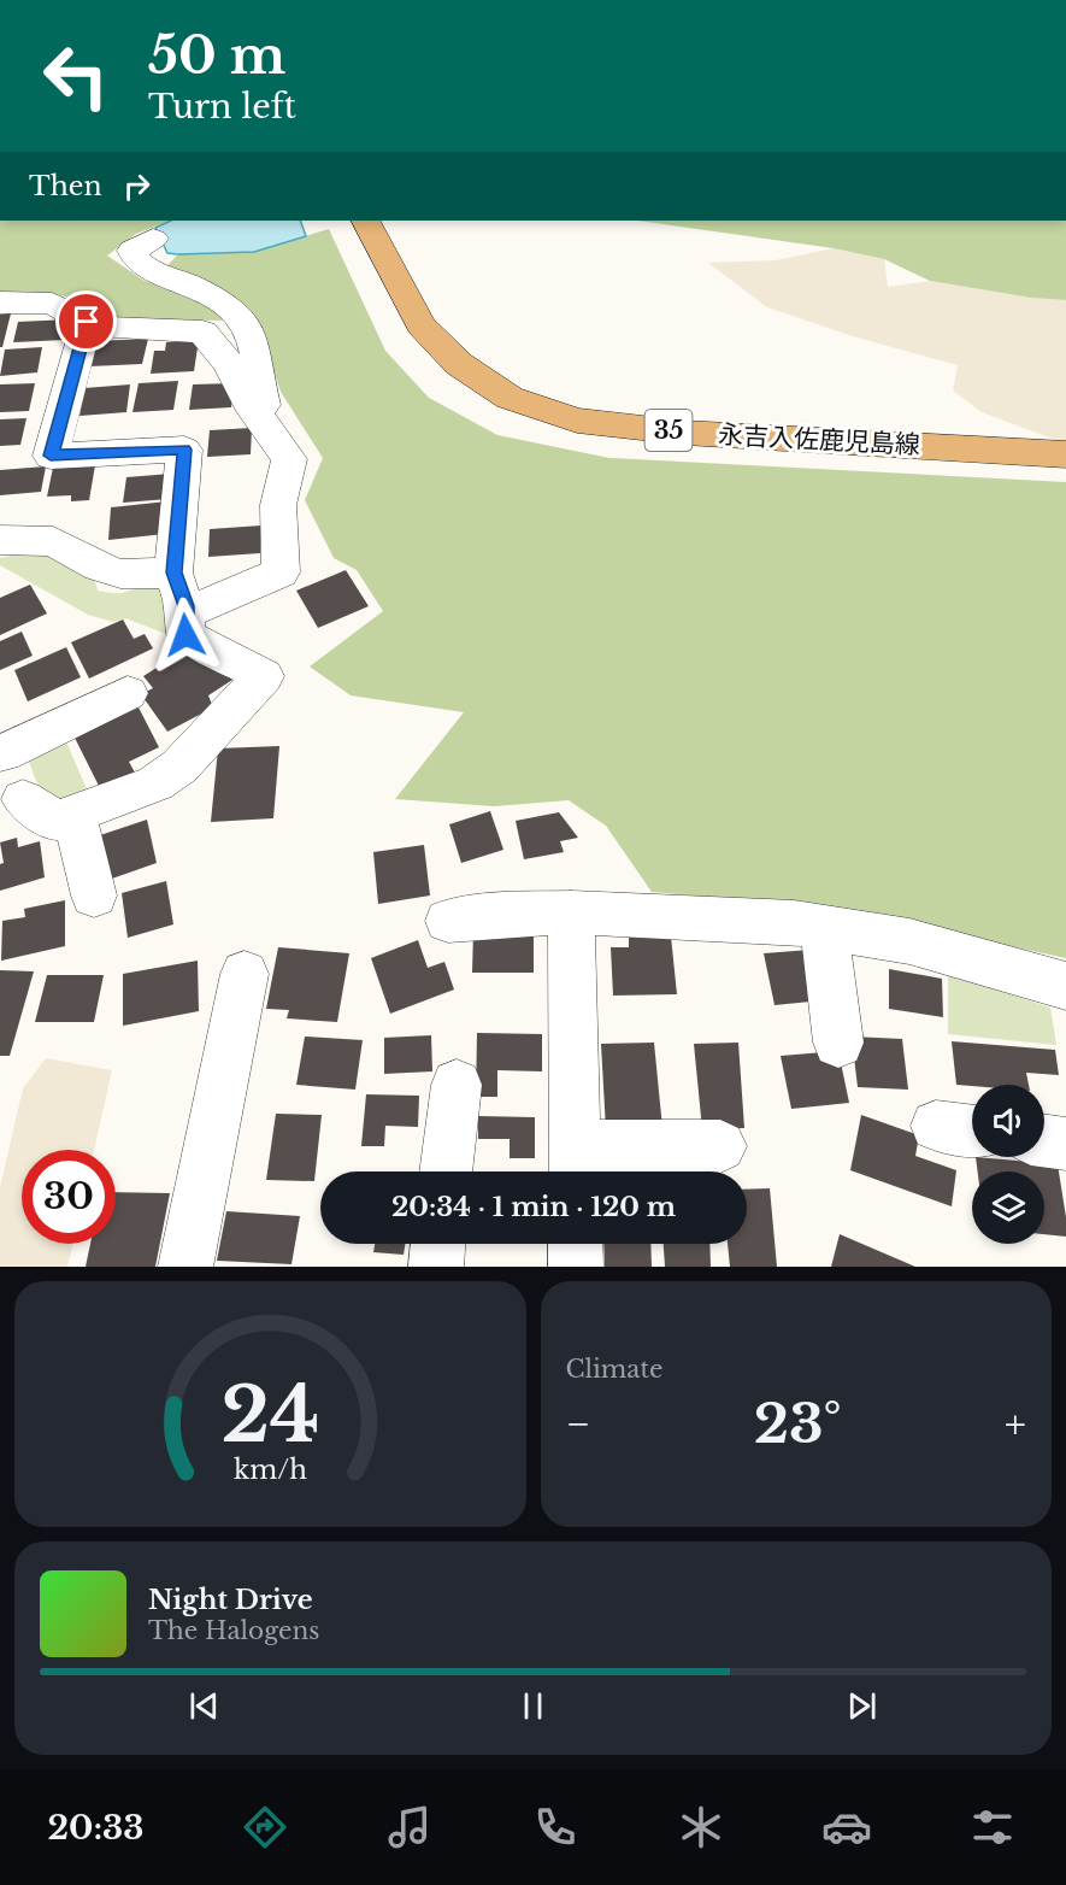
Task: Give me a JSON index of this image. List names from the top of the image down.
{
  "streets": {
    "main road": ["35", "永吉入佐鹿児島線"]
  },
  "page": {
    "turn": ["50 m", "Turn left"],
    "then": "Then",
    "limit": "30",
    "trip": "20:34 · 1 min · 120 m",
    "tile": "Climate",
    "heat": ["−", "23°", "+"],
    "song": ["Night Drive", "The Halogens"],
    "tabs": "20:33",
    "gauge": ["24", "km/h"]
  }
}
